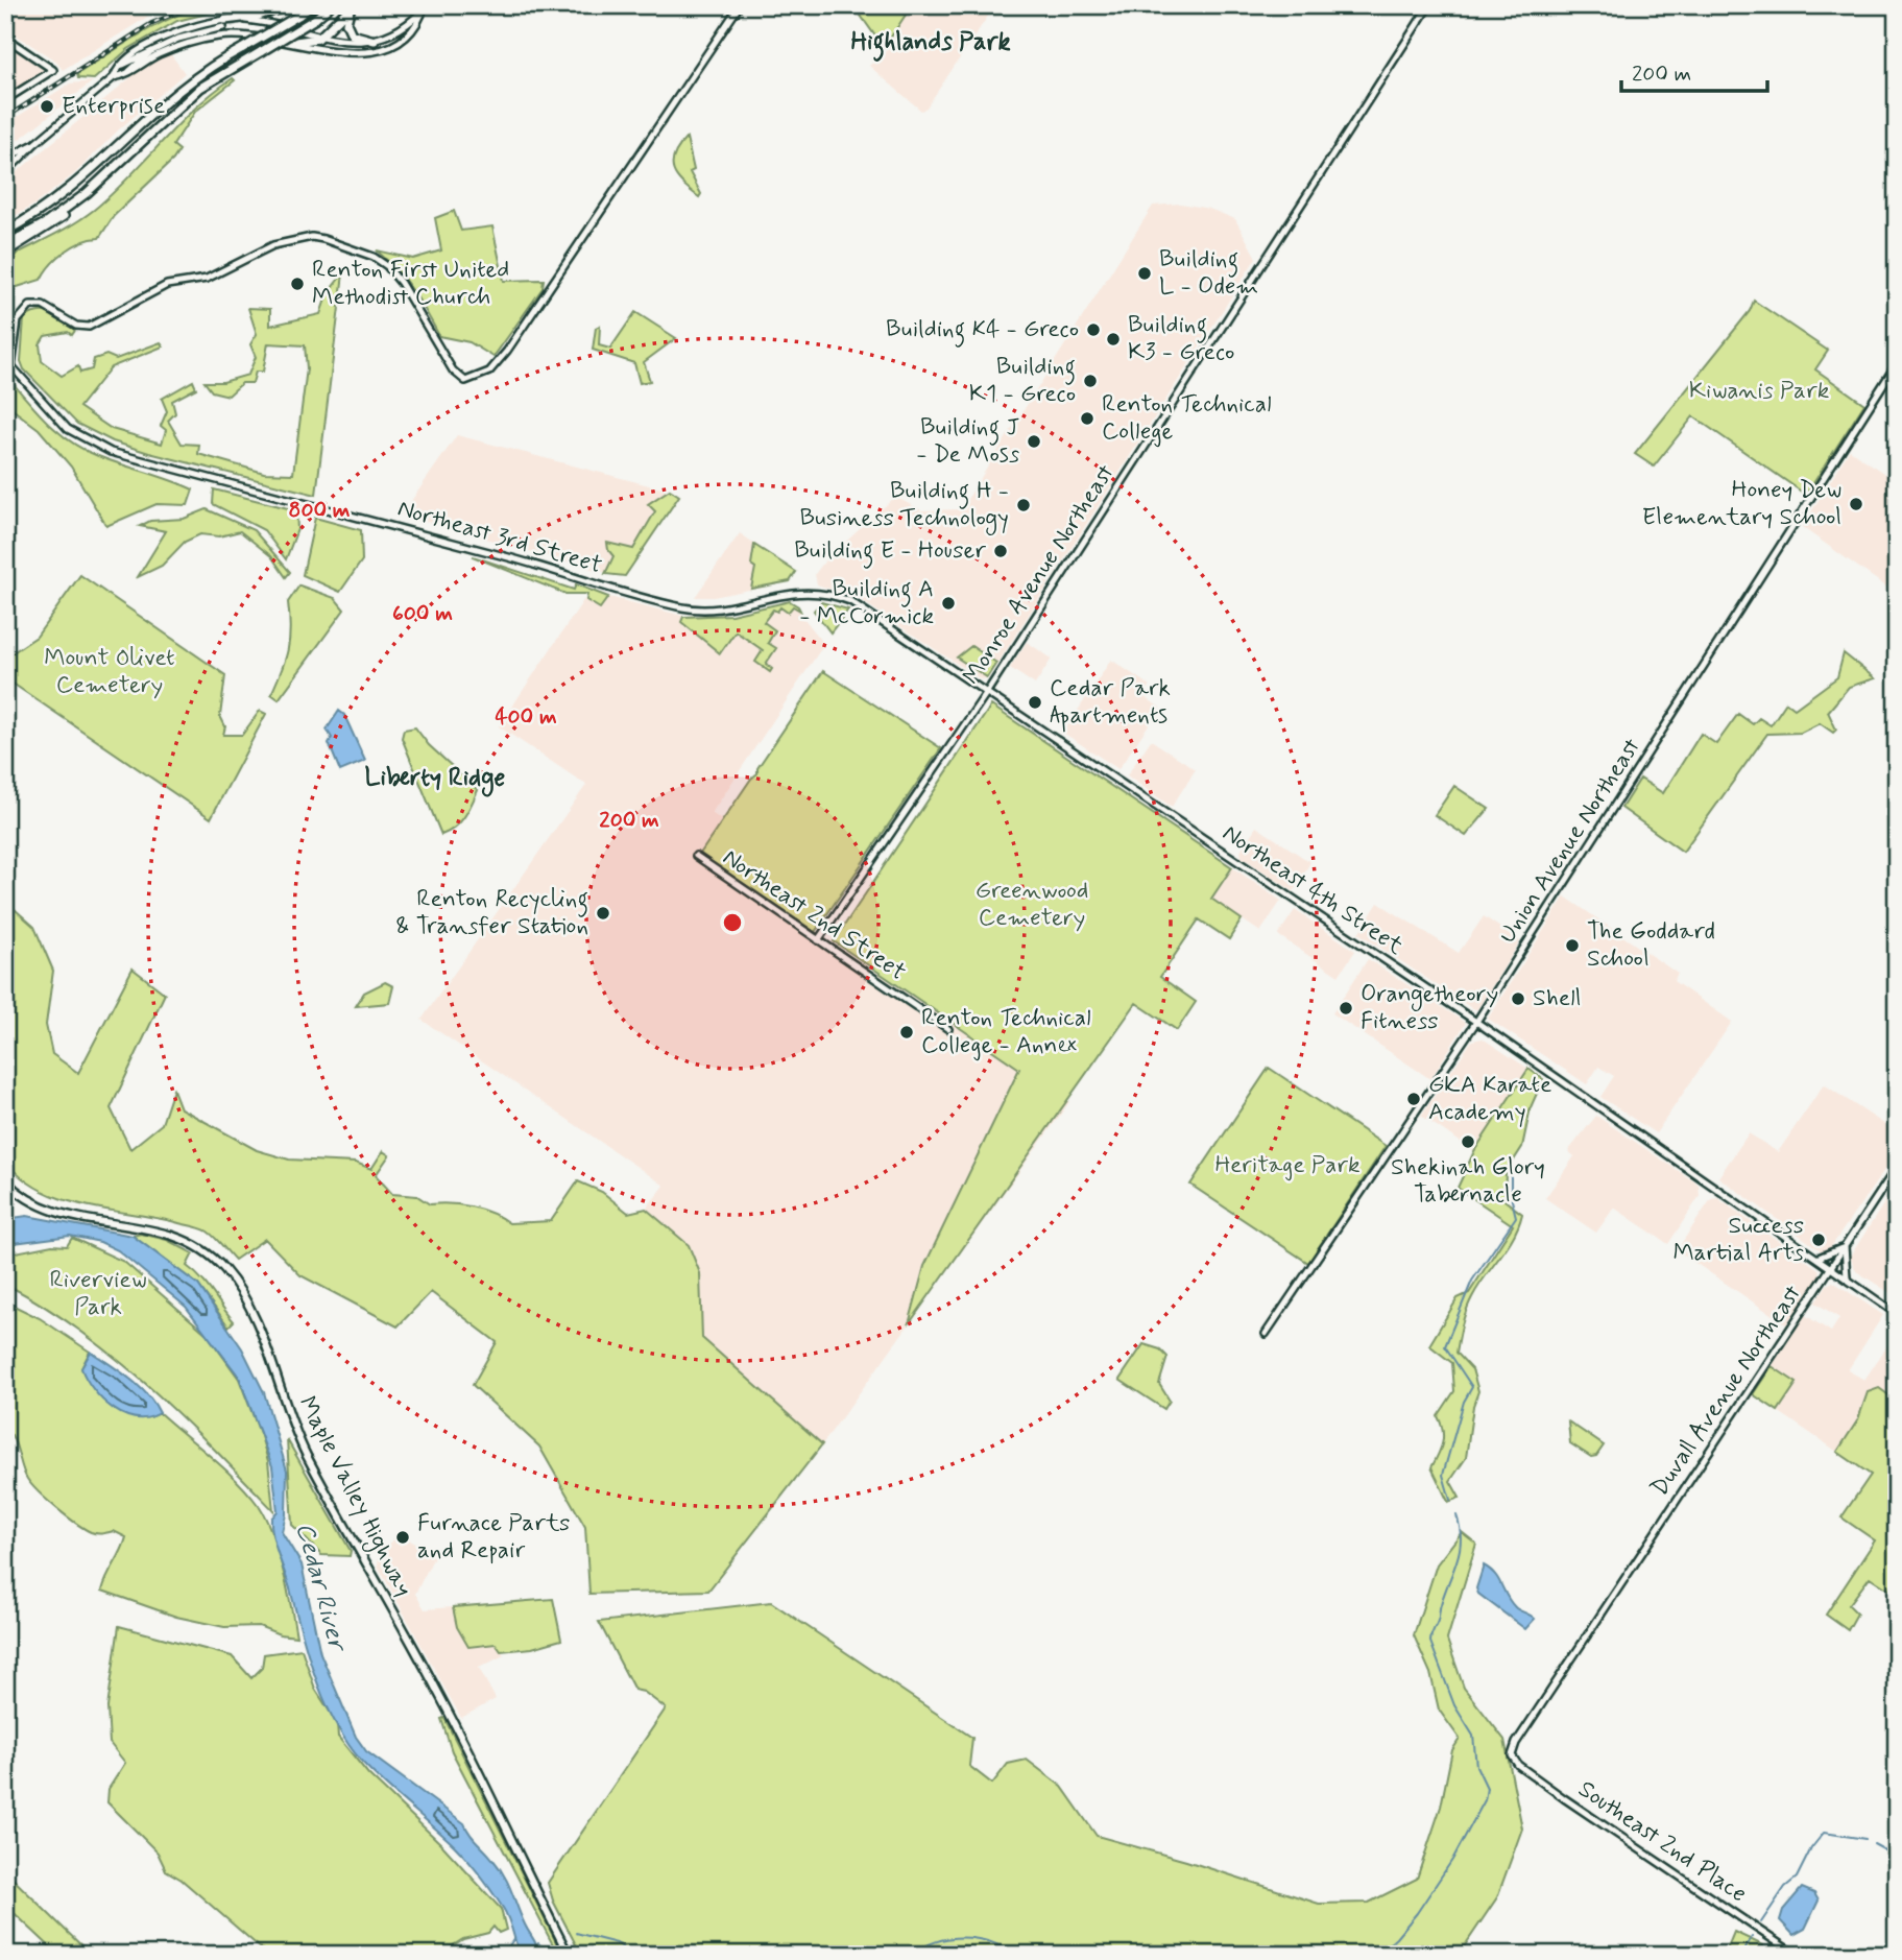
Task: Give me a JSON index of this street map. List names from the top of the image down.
{
  "streets": {
    "main road": ["Maple Valley Highway"],
    "street": [
      "Northeast 3rd Street",
      "Monroe Avenue Northeast",
      "Union Avenue Northeast",
      "Northeast 4th Street",
      "Northeast 2nd Street",
      "Duvall Avenue Northeast",
      "Southeast 2nd Place"
    ]
  },
  "crossings": [
    ["Northeast 3rd Street", "Northeast 4th Street"],
    ["Monroe Avenue Northeast", "Northeast 4th Street"],
    ["Monroe Avenue Northeast", "Northeast 2nd Street"],
    ["Union Avenue Northeast", "Northeast 4th Street"],
    ["Northeast 4th Street", "Duvall Avenue Northeast"],
    ["Duvall Avenue Northeast", "Southeast 2nd Place"]
  ],
  "districts": ["Highlands Park", "Liberty Ridge"],
  "water": ["Cedar River"],
  "parks": [
    "Kiwanis Park",
    "Mount Olivet Cemetery",
    "Greenwood Cemetery",
    "Heritage Park",
    "Riverview Park"
  ],
  "places": [
    "Enterprise",
    "Building L - Odem",
    "Renton First United Methodist Church",
    "Building K4 - Greco",
    "Building K3 - Greco",
    "Building K1 - Greco",
    "Renton Technical College",
    "Building J - De Moss",
    "Honey Dew Elementary School",
    "Building H - Business Technology",
    "Building E - Houser",
    "Building A - McCormick",
    "Cedar Park Apartments",
    "Renton Recycling & Transfer Station",
    "The Goddard School",
    "Shell",
    "Orangetheory Fitness",
    "Renton Technical College - Annex",
    "GKA Karate Academy",
    "Shekinah Glory Tabernacle",
    "Success Martial Arts",
    "Furnace Parts and Repair"
  ],
  "scale_bar": "200 m",
  "rings": [
    "800 m",
    "600 m",
    "400 m",
    "200 m"
  ]
}
